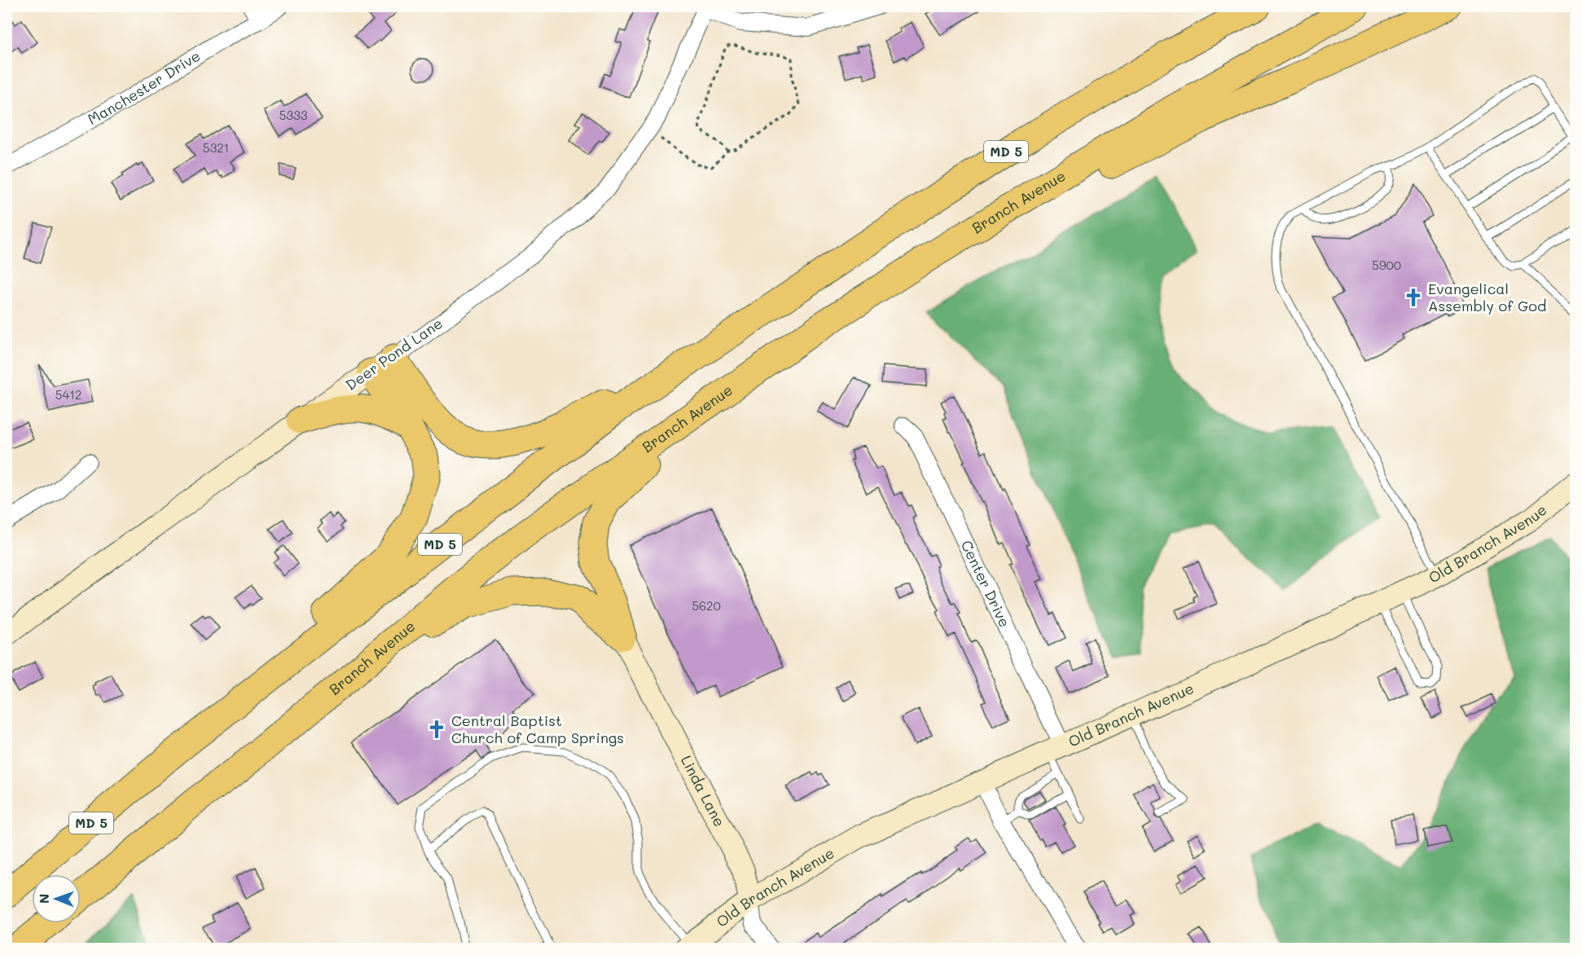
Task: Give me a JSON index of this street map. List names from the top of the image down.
{
  "streets": {
    "highway": ["MD 5", "Branch Avenue"],
    "street": [
      "Manchester Drive",
      "Deer Pond Lane",
      "Old Branch Avenue",
      "Center Drive",
      "Linda Lane"
    ]
  },
  "crossings": [
    ["Old Branch Avenue", "Center Drive"],
    ["Old Branch Avenue", "Linda Lane"]
  ],
  "places": {
    "church": ["Evangelical Assembly of God", "Central Baptist Church of Camp Springs"]
  },
  "house_numbers": [
    "5333",
    "5321",
    "5900",
    "5412",
    "5620"
  ],
  "north": "left"
}
